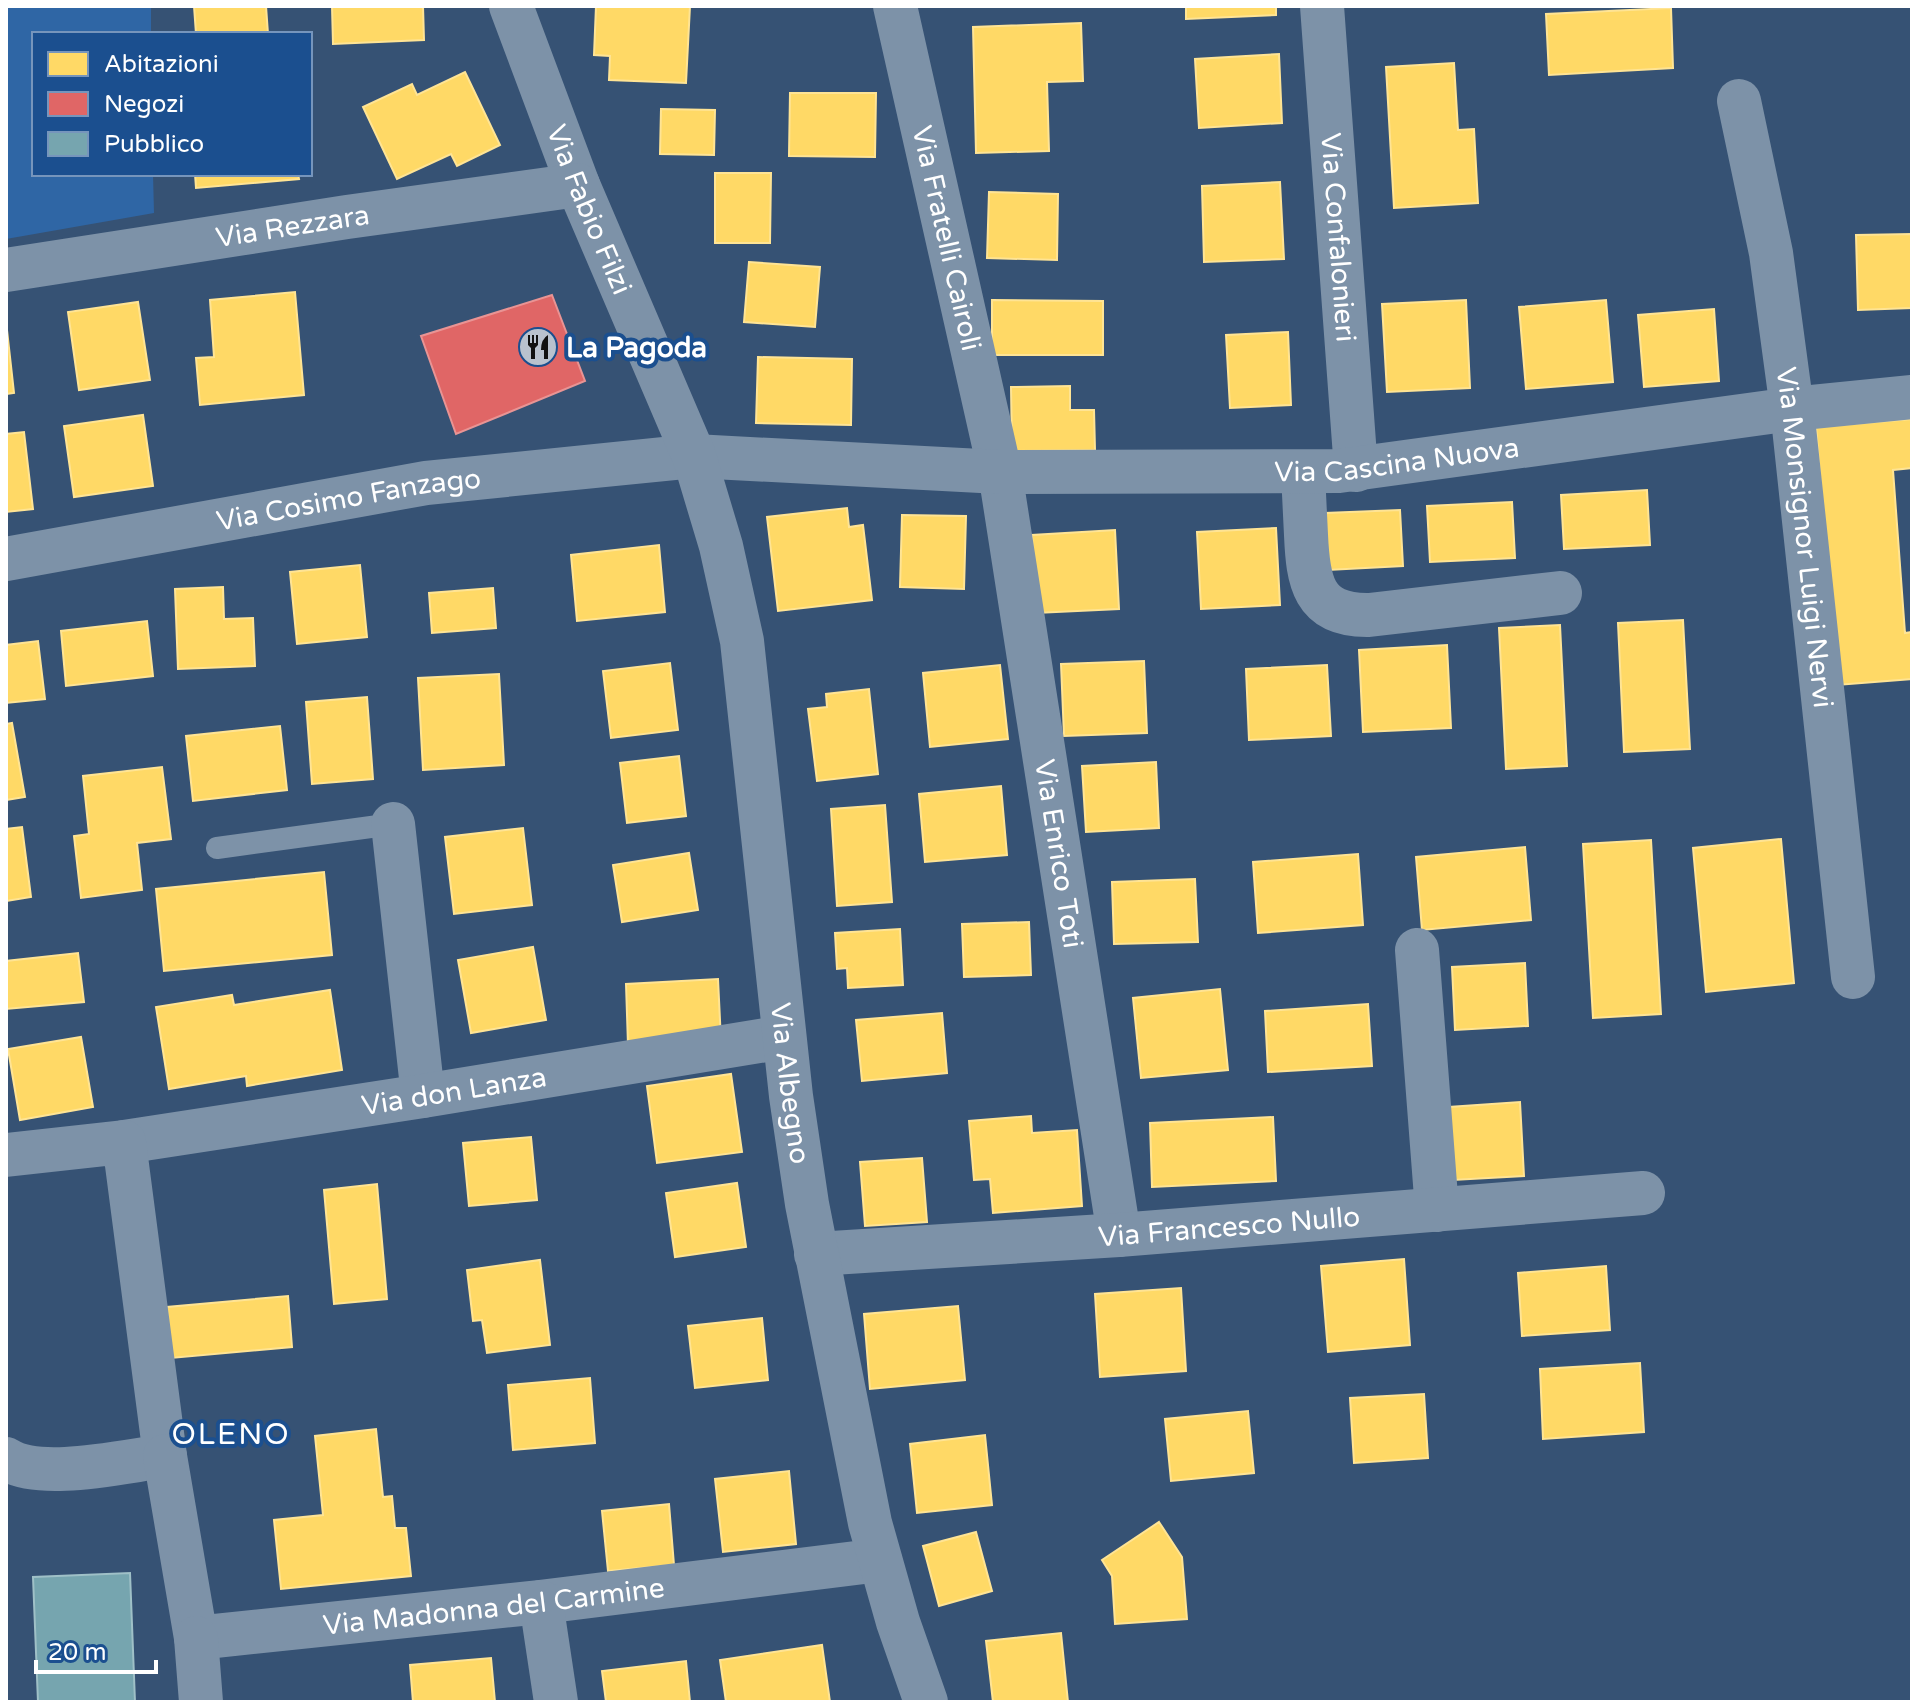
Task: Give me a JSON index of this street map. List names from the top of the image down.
{
  "streets": {
    "street": [
      "Via Fabio Filzi",
      "Via Rezzara",
      "Via Confalonieri",
      "Via Fratelli Cairoli",
      "Via Cascina Nuova",
      "Via Cosimo Fanzago",
      "Via Monsignor Luigi Nervi",
      "Via Enrico Toti",
      "Via Albegno",
      "Via don Lanza",
      "Via Francesco Nullo",
      "Via Madonna del Carmine"
    ]
  },
  "crossings": [
    ["Via Fabio Filzi", "Via Rezzara"],
    ["Via Fabio Filzi", "Via Cosimo Fanzago"],
    ["Via Fabio Filzi", "Via Albegno"],
    ["Via Confalonieri", "Via Cascina Nuova"],
    ["Via Fratelli Cairoli", "Via Cascina Nuova"],
    ["Via Fratelli Cairoli", "Via Cosimo Fanzago"],
    ["Via Fratelli Cairoli", "Via Enrico Toti"],
    ["Via Cascina Nuova", "Via Cosimo Fanzago"],
    ["Via Cascina Nuova", "Via Monsignor Luigi Nervi"],
    ["Via Cascina Nuova", "Via Enrico Toti"],
    ["Via Cosimo Fanzago", "Via Enrico Toti"],
    ["Via Cosimo Fanzago", "Via Albegno"],
    ["Via Enrico Toti", "Via Francesco Nullo"],
    ["Via Albegno", "Via don Lanza"],
    ["Via Albegno", "Via Francesco Nullo"],
    ["Via Albegno", "Via Madonna del Carmine"]
  ],
  "districts": ["OLENO"],
  "places": {
    "restaurant": ["La Pagoda"]
  },
  "legend": ["Abitazioni", "Negozi", "Pubblico"],
  "scale_bar": "20 m"
}
